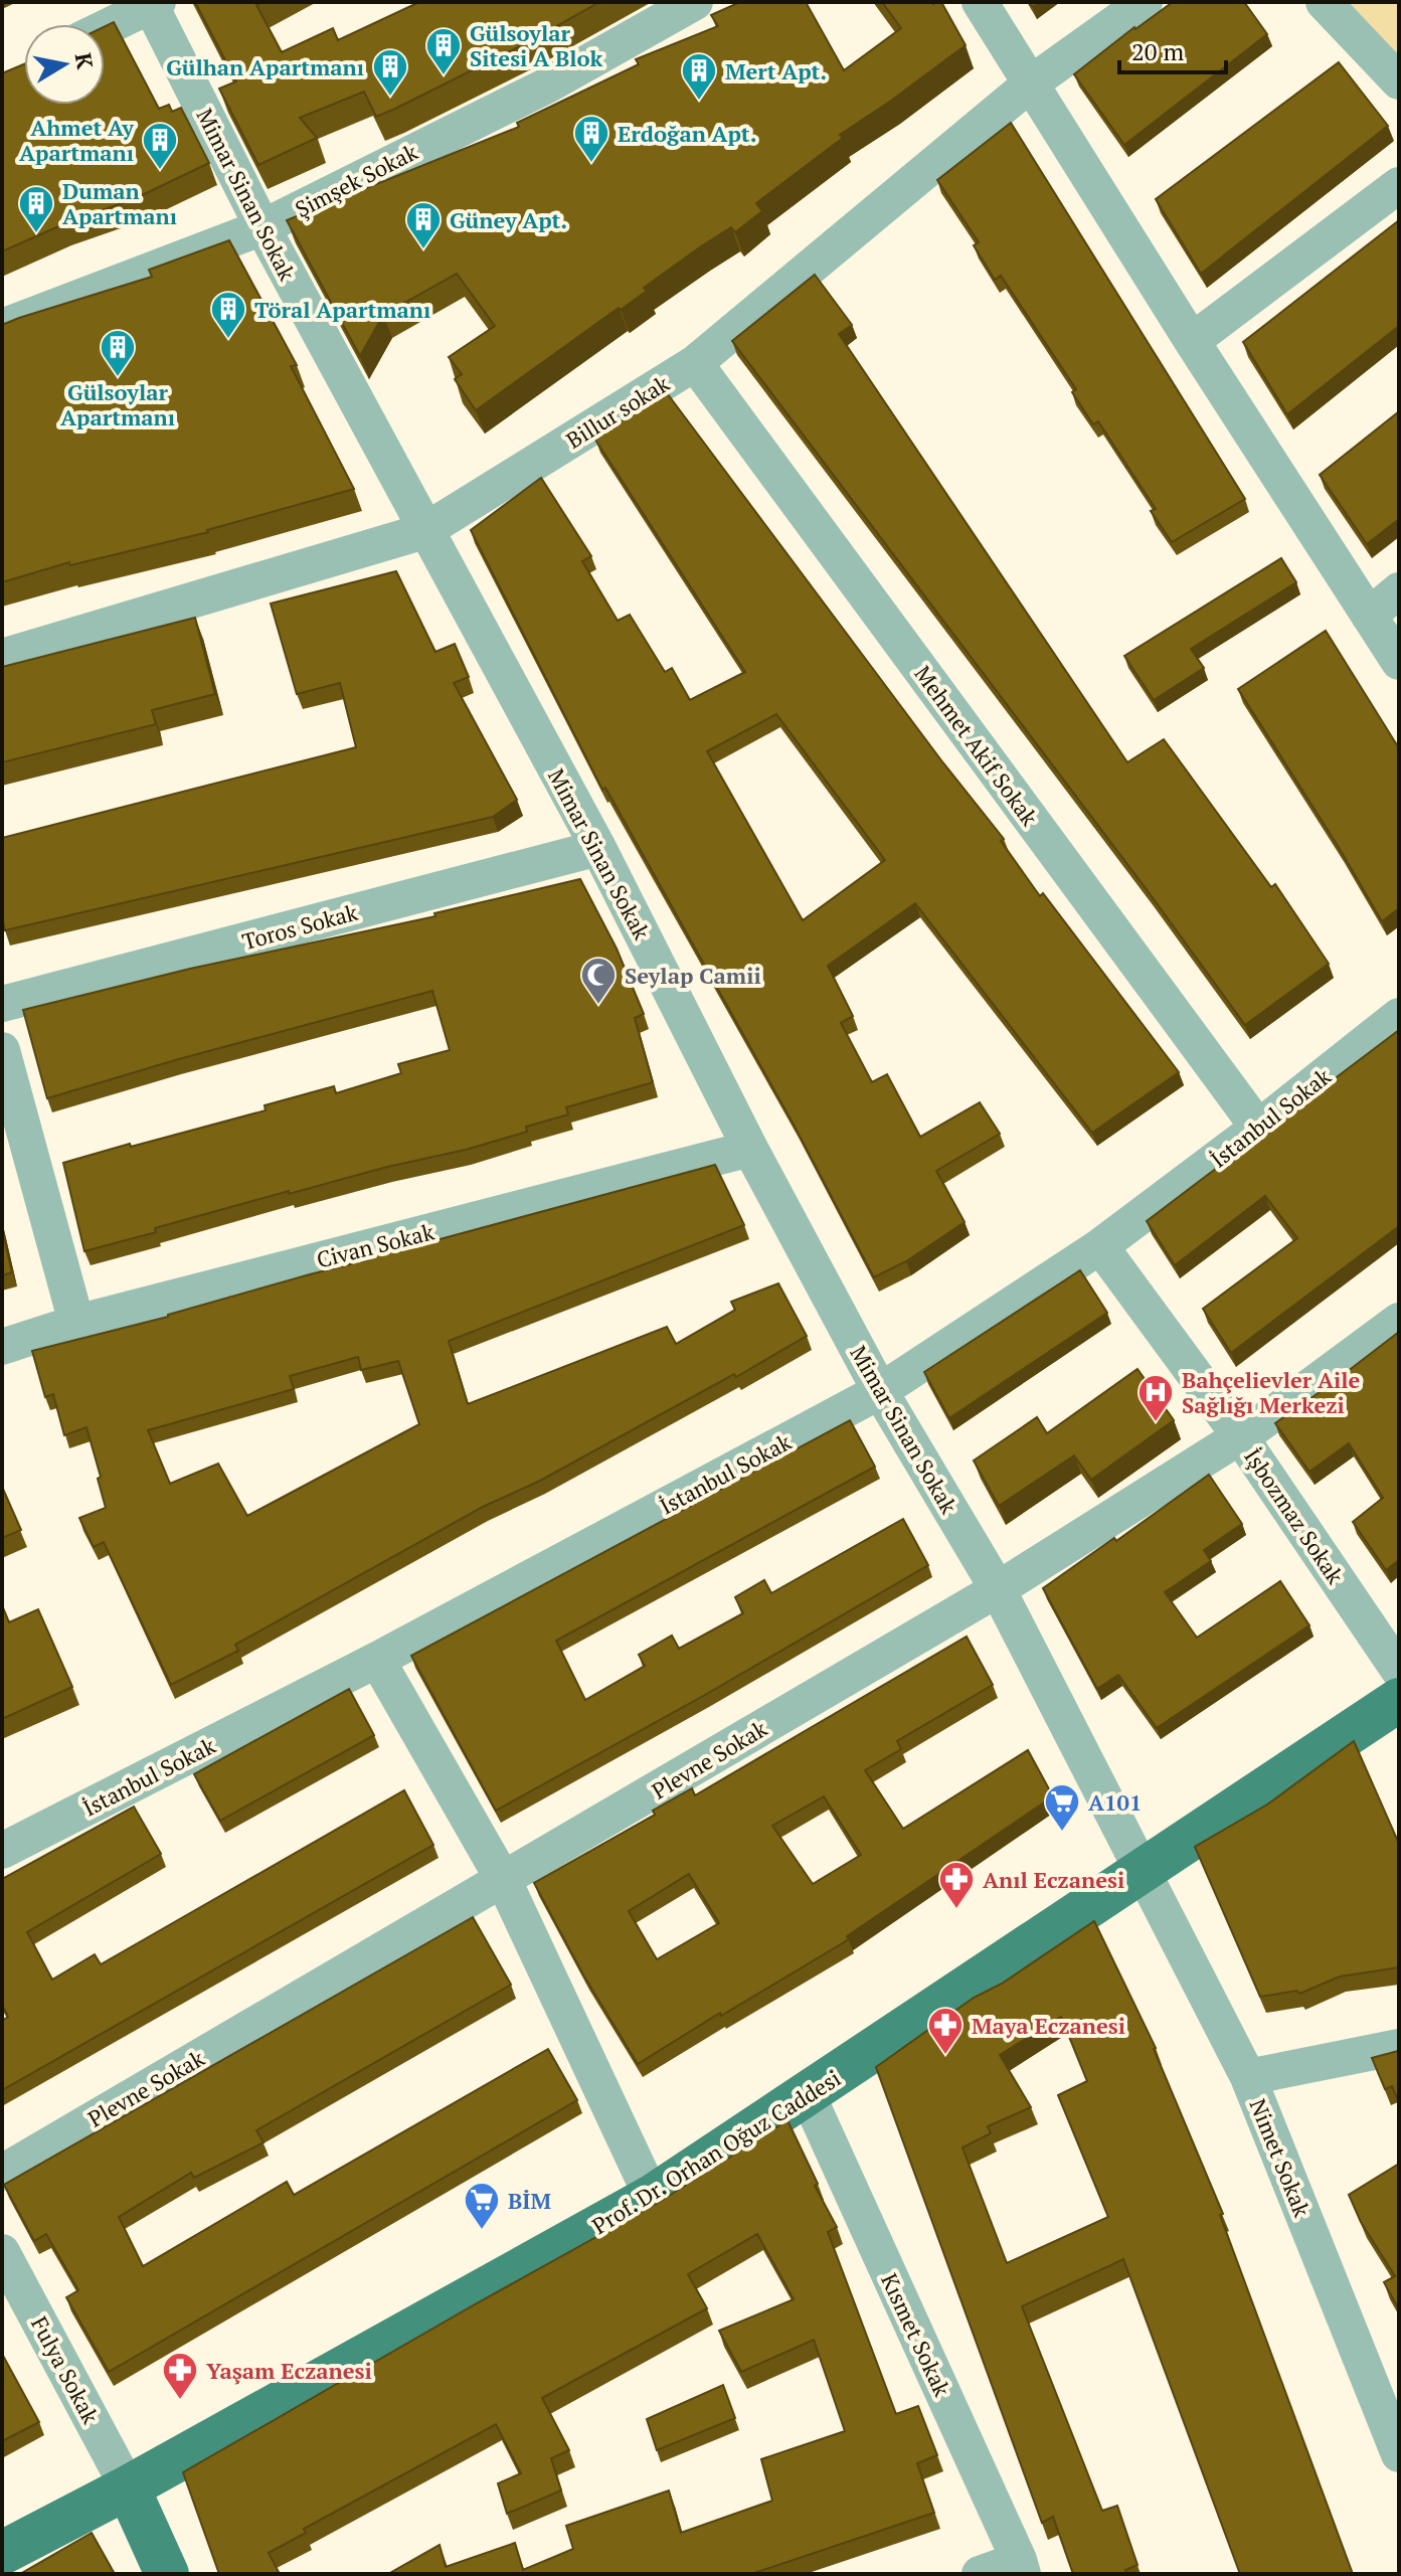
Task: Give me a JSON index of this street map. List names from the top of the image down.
{
  "streets": {
    "main road": ["Prof. Dr. Orhan Oğuz Caddesi"],
    "street": [
      "Şimşek Sokak",
      "Mimar Sinan Sokak",
      "Billur sokak",
      "Mehmet Akif Sokak",
      "Toros Sokak",
      "İstanbul Sokak",
      "Civan Sokak",
      "İşbozmaz Sokak",
      "Plevne Sokak",
      "Nimet Sokak",
      "Kısmet Sokak",
      "Fulya Sokak"
    ]
  },
  "crossings": [
    ["Şimşek Sokak", "Mimar Sinan Sokak"],
    ["Mimar Sinan Sokak", "Billur sokak"],
    ["Mimar Sinan Sokak", "Toros Sokak"],
    ["Mimar Sinan Sokak", "İstanbul Sokak"],
    ["Mimar Sinan Sokak", "Civan Sokak"],
    ["Mimar Sinan Sokak", "Plevne Sokak"],
    ["Mimar Sinan Sokak", "Prof. Dr. Orhan Oğuz Caddesi"],
    ["Mimar Sinan Sokak", "Nimet Sokak"],
    ["Billur sokak", "Mehmet Akif Sokak"],
    ["Mehmet Akif Sokak", "İstanbul Sokak"],
    ["İstanbul Sokak", "İşbozmaz Sokak"],
    ["İşbozmaz Sokak", "Plevne Sokak"],
    ["Prof. Dr. Orhan Oğuz Caddesi", "Nimet Sokak"],
    ["Prof. Dr. Orhan Oğuz Caddesi", "Kısmet Sokak"],
    ["Prof. Dr. Orhan Oğuz Caddesi", "Fulya Sokak"]
  ],
  "places": {
    "building": [
      "Gülsoylar Sitesi A Blok",
      "Gülhan Apartmanı",
      "Mert Apt.",
      "Erdoğan Apt.",
      "Ahmet Ay Apartmanı",
      "Duman Apartmanı",
      "Güney Apt.",
      "Töral Apartmanı",
      "Gülsoylar Apartmanı"
    ],
    "mosque": ["Seylap Camii"],
    "hospital": ["Bahçelievler Aile Sağlığı Merkezi"],
    "supermarket": ["A101", "BİM"],
    "pharmacy": ["Anıl Eczanesi", "Maya Eczanesi", "Yaşam Eczanesi"]
  },
  "scale_bar": "20 m",
  "north": "right"
}
